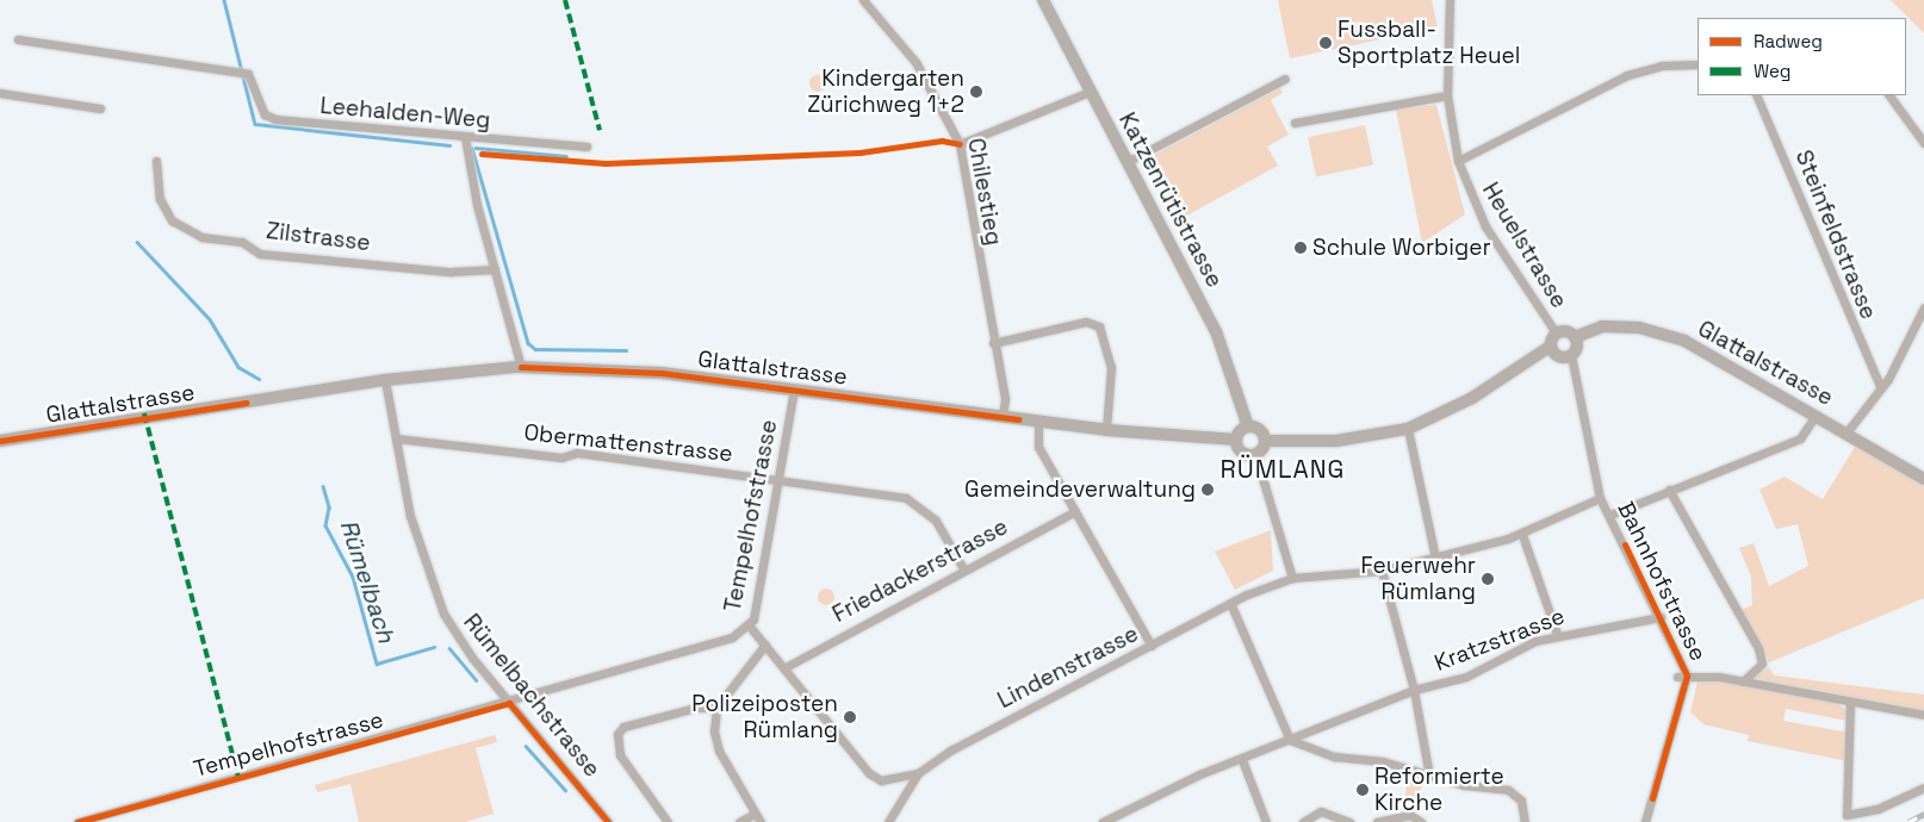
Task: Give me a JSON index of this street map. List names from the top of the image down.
{
  "streets": {
    "street": [
      "Leehalden-Weg",
      "Chilestieg",
      "Katzenrütistrasse",
      "Steinfeldstrasse",
      "Zilstrasse",
      "Heuelstrasse",
      "Glattalstrasse",
      "Obermattenstrasse",
      "Tempelhofstrasse",
      "Friedackerstrasse",
      "Bahnhofstrasse",
      "Kratzstrasse",
      "Lindenstrasse",
      "Rümelbachstrasse"
    ]
  },
  "crossings": [
    ["Chilestieg", "Glattalstrasse"],
    ["Katzenrütistrasse", "Glattalstrasse"],
    ["Heuelstrasse", "Glattalstrasse"],
    ["Heuelstrasse", "Bahnhofstrasse"],
    ["Glattalstrasse", "Tempelhofstrasse"],
    ["Glattalstrasse", "Bahnhofstrasse"],
    ["Glattalstrasse", "Rümelbachstrasse"],
    ["Obermattenstrasse", "Tempelhofstrasse"],
    ["Obermattenstrasse", "Friedackerstrasse"],
    ["Obermattenstrasse", "Rümelbachstrasse"],
    ["Tempelhofstrasse", "Rümelbachstrasse"],
    ["Bahnhofstrasse", "Kratzstrasse"],
    ["Bahnhofstrasse", "Lindenstrasse"]
  ],
  "districts": ["RÜMLANG"],
  "water": ["Rümelbach"],
  "places": [
    "Fussball- Sportplatz Heuel",
    "Kindergarten Zürichweg 1+2",
    "Schule Worbiger",
    "Gemeindeverwaltung",
    "Feuerwehr Rümlang",
    "Polizeiposten Rümlang",
    "Reformierte Kirche"
  ],
  "legend": ["Radweg", "Weg"]
}
